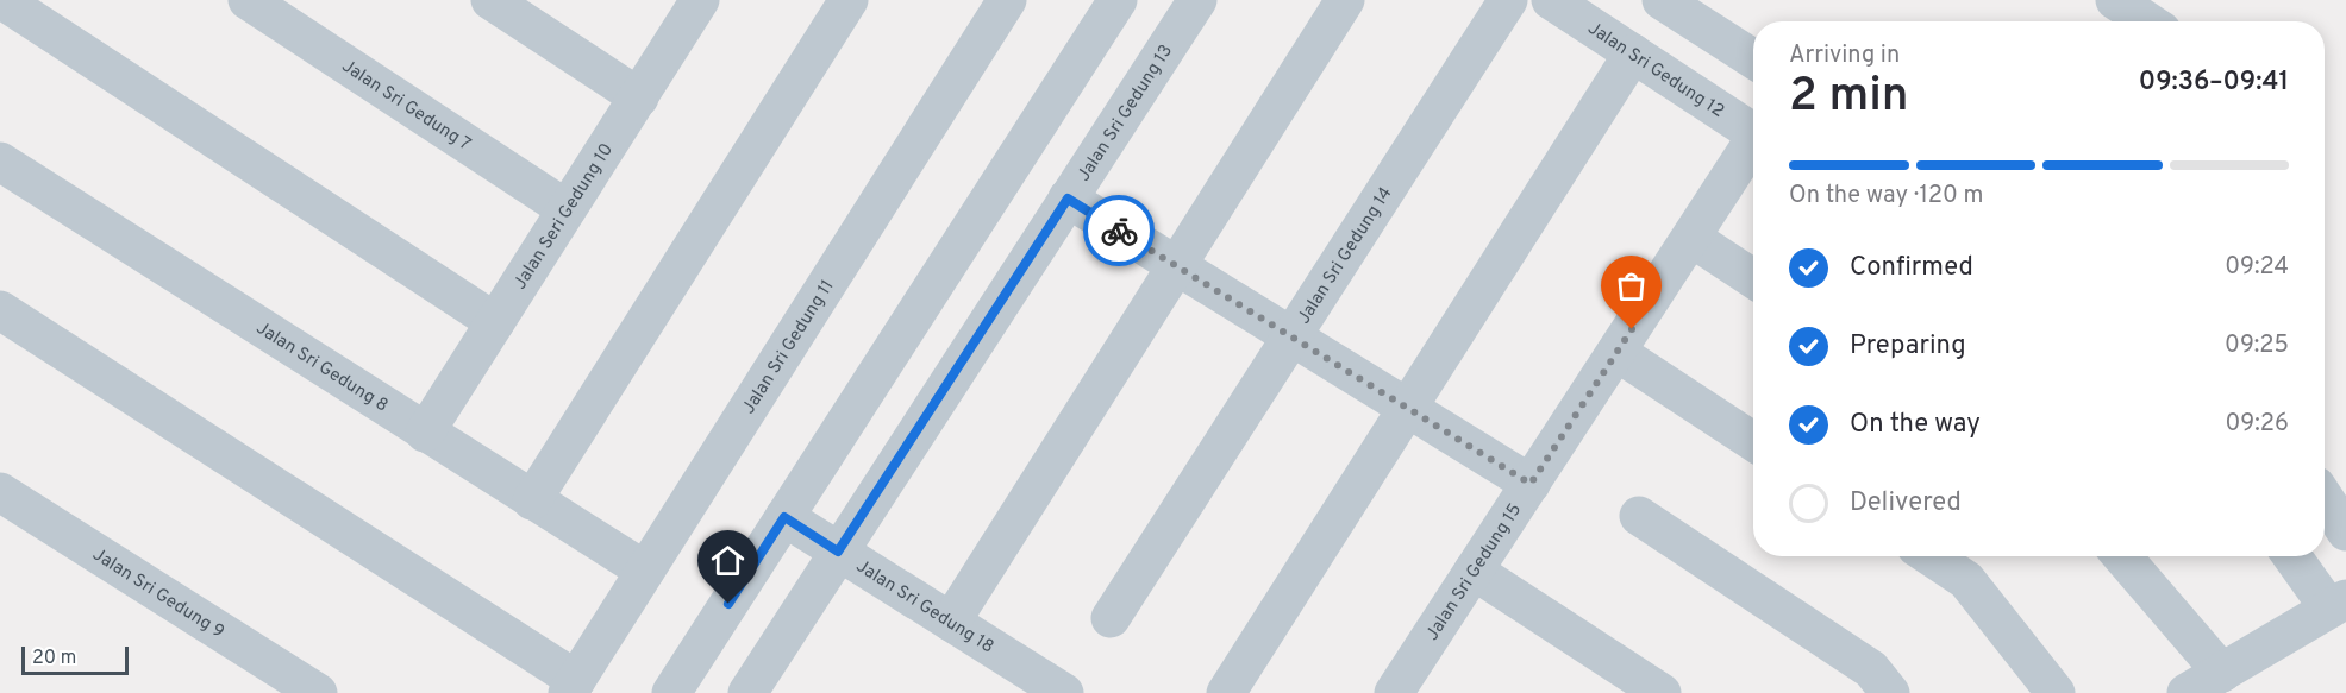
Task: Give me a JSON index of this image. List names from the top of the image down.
{
  "streets": {
    "street": [
      "Jalan Sri Gedung 12",
      "Jalan Sri Gedung 7",
      "Jalan Sri Gedung 13",
      "Jalan Seri Gedung 10",
      "Jalan Sri Gedung 14",
      "Jalan Sri Gedung 11",
      "Jalan Sri Gedung 8",
      "Jalan Sri Gedung 15",
      "Jalan Sri Gedung 9",
      "Jalan Sri Gedung 18"
    ]
  },
  "crossings": [
    ["Jalan Sri Gedung 7", "Jalan Seri Gedung 10"],
    ["Jalan Sri Gedung 13", "Jalan Sri Gedung 18"],
    ["Jalan Seri Gedung 10", "Jalan Sri Gedung 8"],
    ["Jalan Sri Gedung 11", "Jalan Sri Gedung 8"]
  ],
  "scale_bar": "20 m",
  "page": {
    "heading": ["2 min", "Arriving in", "09:36–09:41"],
    "bar": "On the way · 120 m",
    "list": [
      ["Confirmed", "09:24"],
      ["Preparing", "09:25"],
      ["On the way", "09:26"],
      "Delivered"
    ],
    "scale": "20 m"
  }
}
